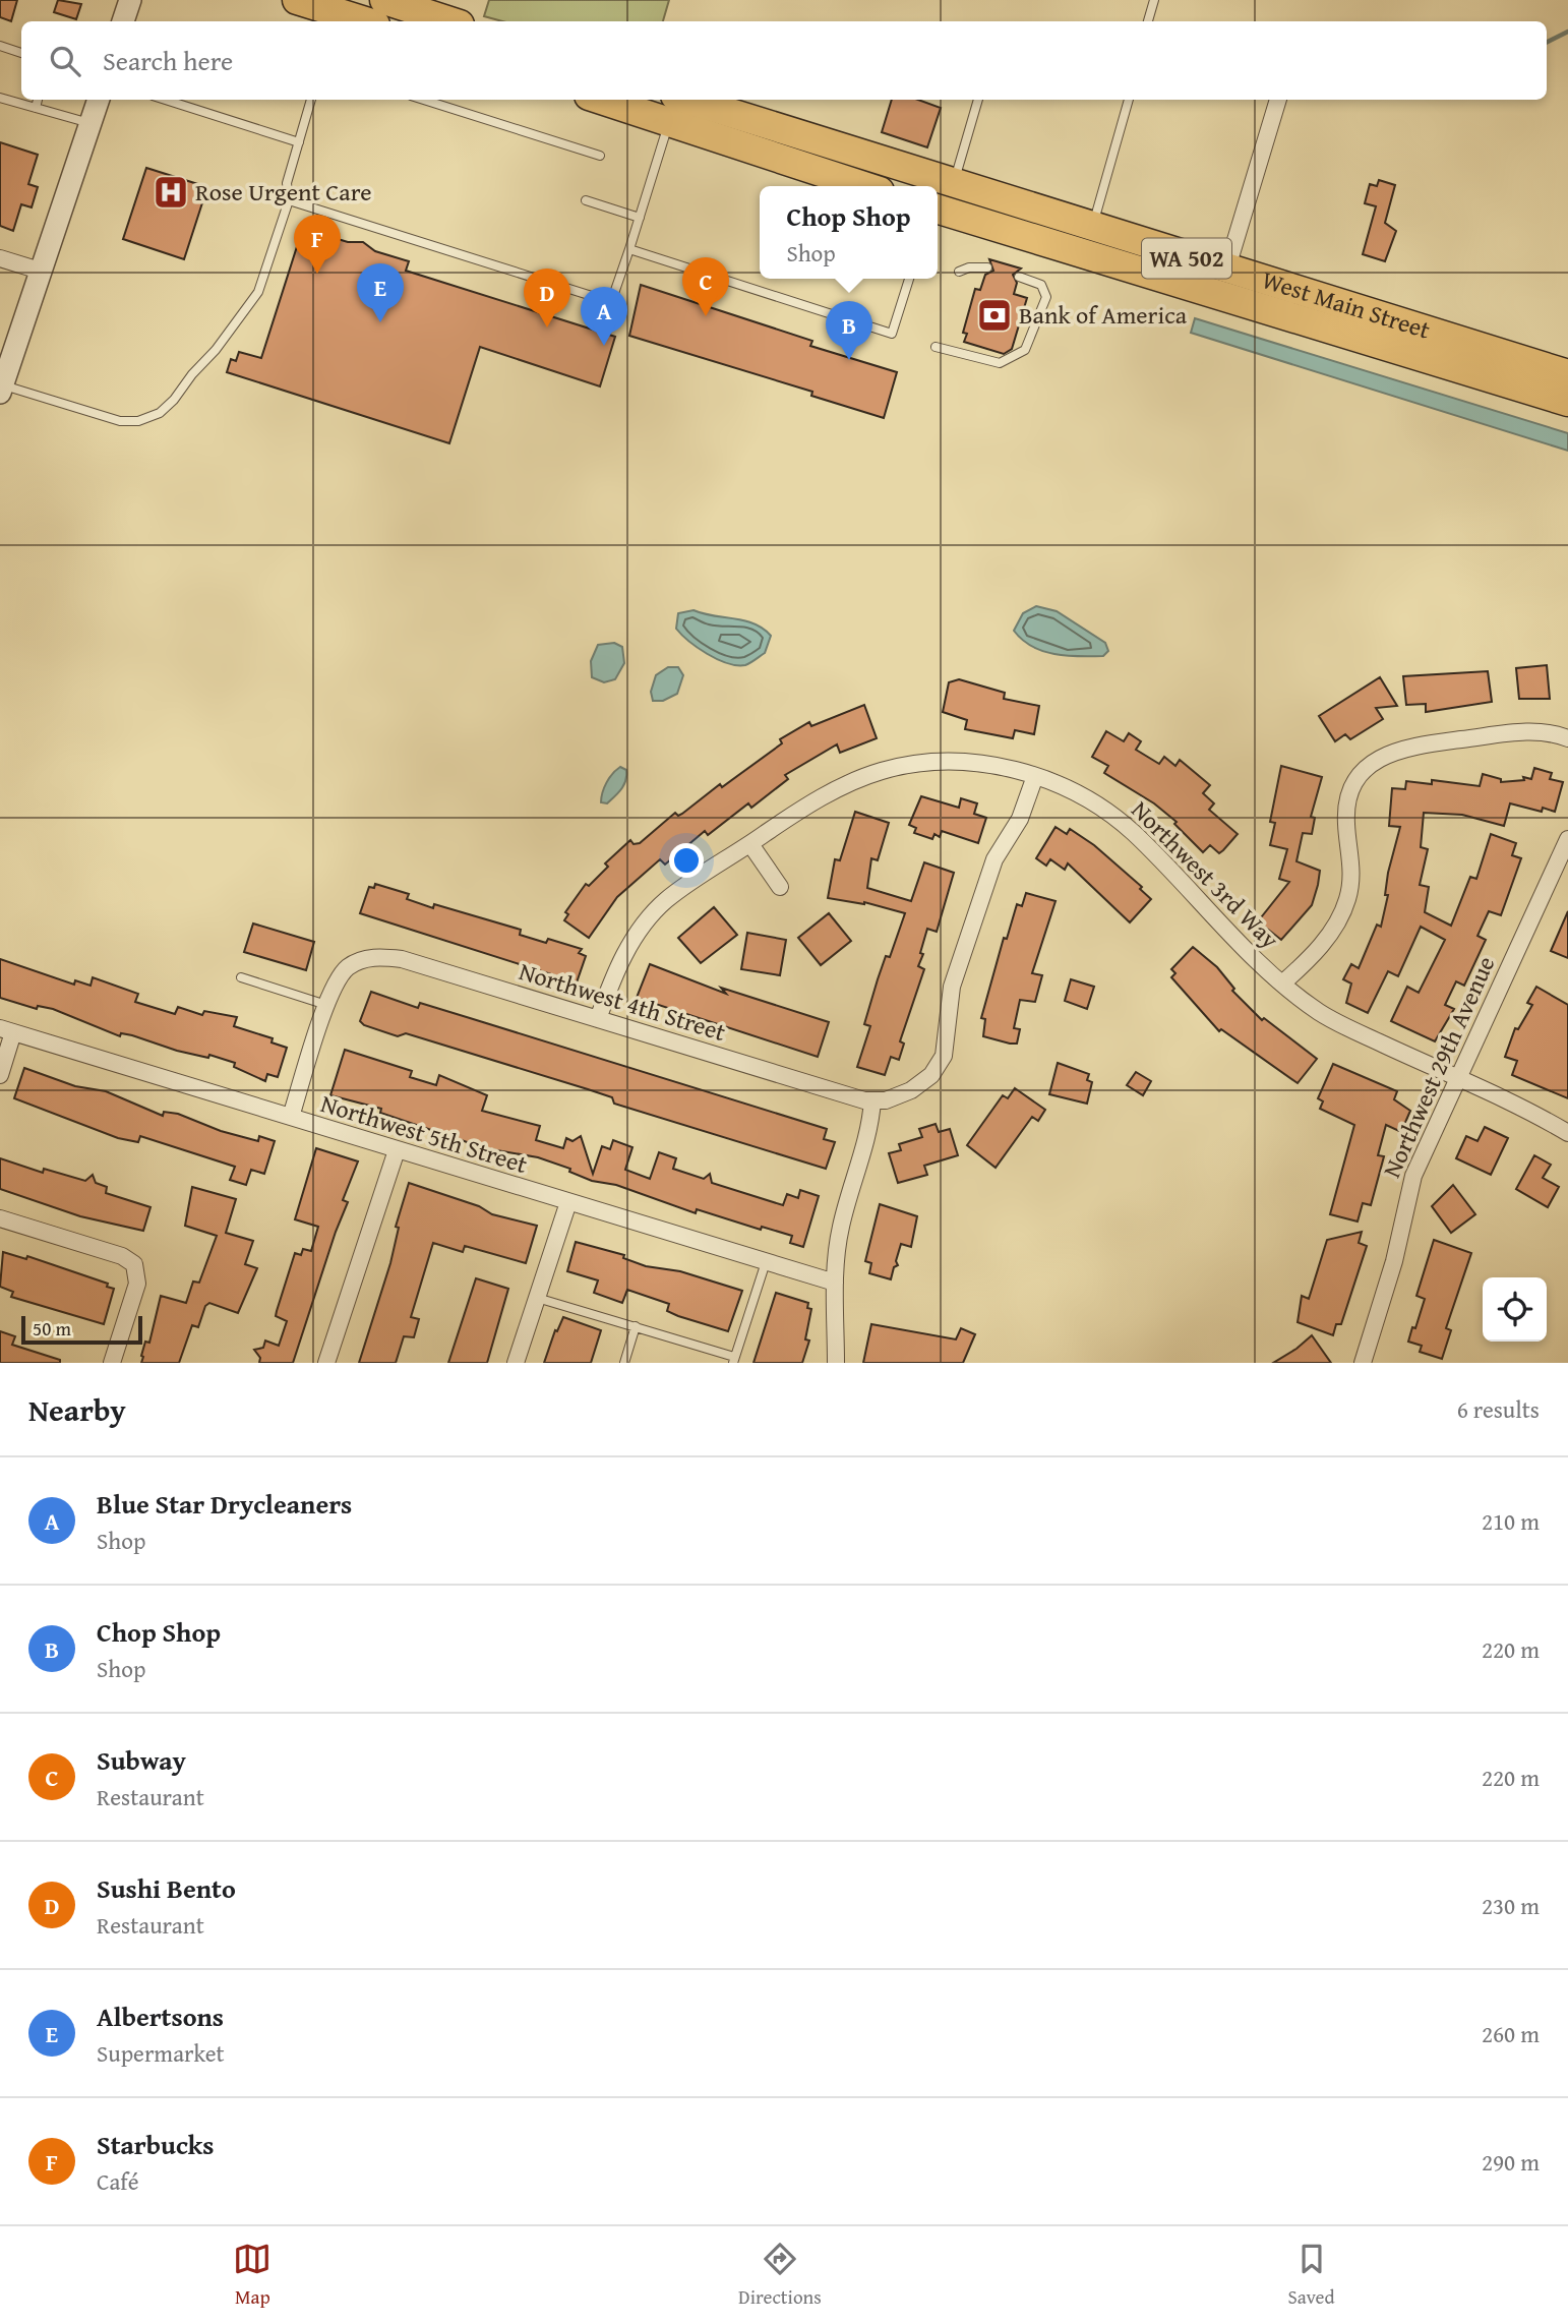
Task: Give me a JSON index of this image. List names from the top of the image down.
{
  "streets": {
    "highway": ["WA 502", "West Main Street"],
    "street": [
      "Northwest 3rd Way",
      "Northwest 4th Street",
      "Northwest 29th Avenue",
      "Northwest 5th Street"
    ]
  },
  "crossings": [
    ["Northwest 3rd Way", "Northwest 4th Street"],
    ["Northwest 3rd Way", "Northwest 29th Avenue"]
  ],
  "places": {
    "hospital": ["Rose Urgent Care"],
    "bank": ["Bank of America"]
  },
  "scale_bar": "50 m",
  "page": {
    "search": "Search here",
    "popup": ["Chop Shop", "Shop"],
    "pins": [
      "F",
      "C",
      "E",
      "D",
      "A",
      "B"
    ],
    "scale": "50 m",
    "heading": ["Nearby", "6 results"],
    "list": [
      {
        "mark": "A",
        "name": "Blue Star Drycleaners",
        "note": "Shop",
        "value": "210 m"
      },
      {
        "mark": "B",
        "name": "Chop Shop",
        "note": "Shop",
        "value": "220 m"
      },
      {
        "mark": "C",
        "name": "Subway",
        "note": "Restaurant",
        "value": "220 m"
      },
      {
        "mark": "D",
        "name": "Sushi Bento",
        "note": "Restaurant",
        "value": "230 m"
      },
      {
        "mark": "E",
        "name": "Albertsons",
        "note": "Supermarket",
        "value": "260 m"
      },
      {
        "mark": "F",
        "name": "Starbucks",
        "note": "Café",
        "value": "290 m"
      }
    ],
    "nav": ["Map", "Directions", "Saved"]
  }
}
